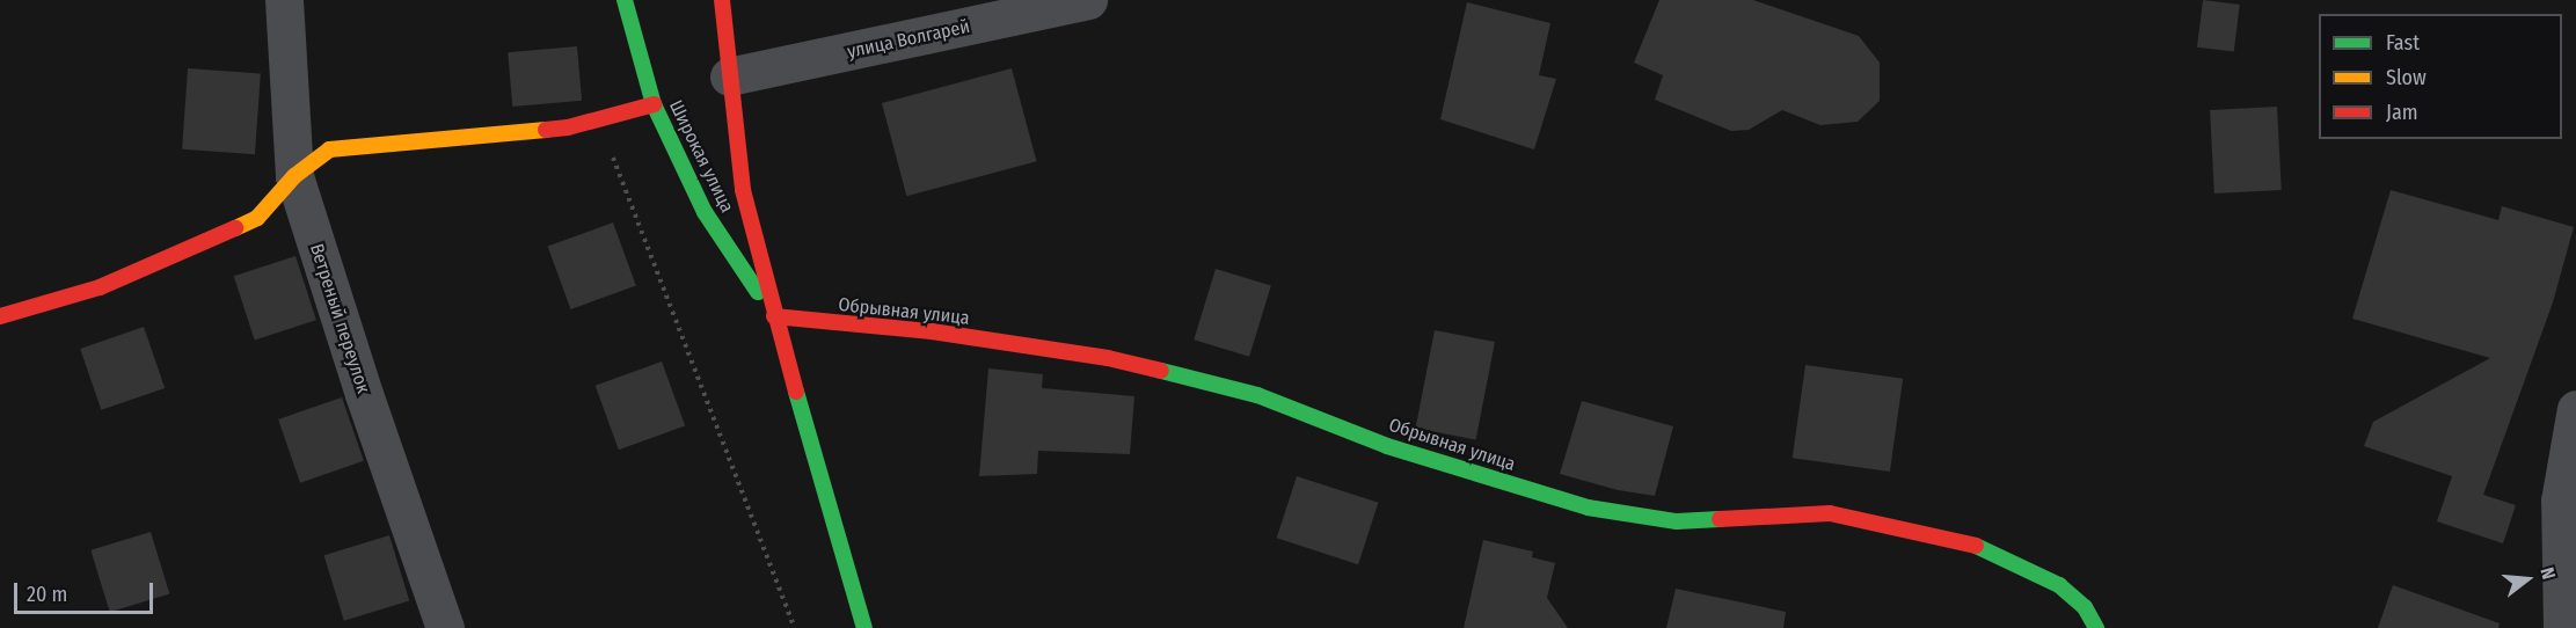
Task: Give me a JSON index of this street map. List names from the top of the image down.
{
  "streets": {
    "street": [
      "улица Волгарей",
      "Широкая улица",
      "Обрывная улица",
      "Ветреный переулок"
    ]
  },
  "crossings": [
    ["улица Волгарей", "Широкая улица"],
    ["Широкая улица", "Обрывная улица"]
  ],
  "legend": ["Fast", "Slow", "Jam"],
  "scale_bar": "20 m",
  "north": "right"
}
